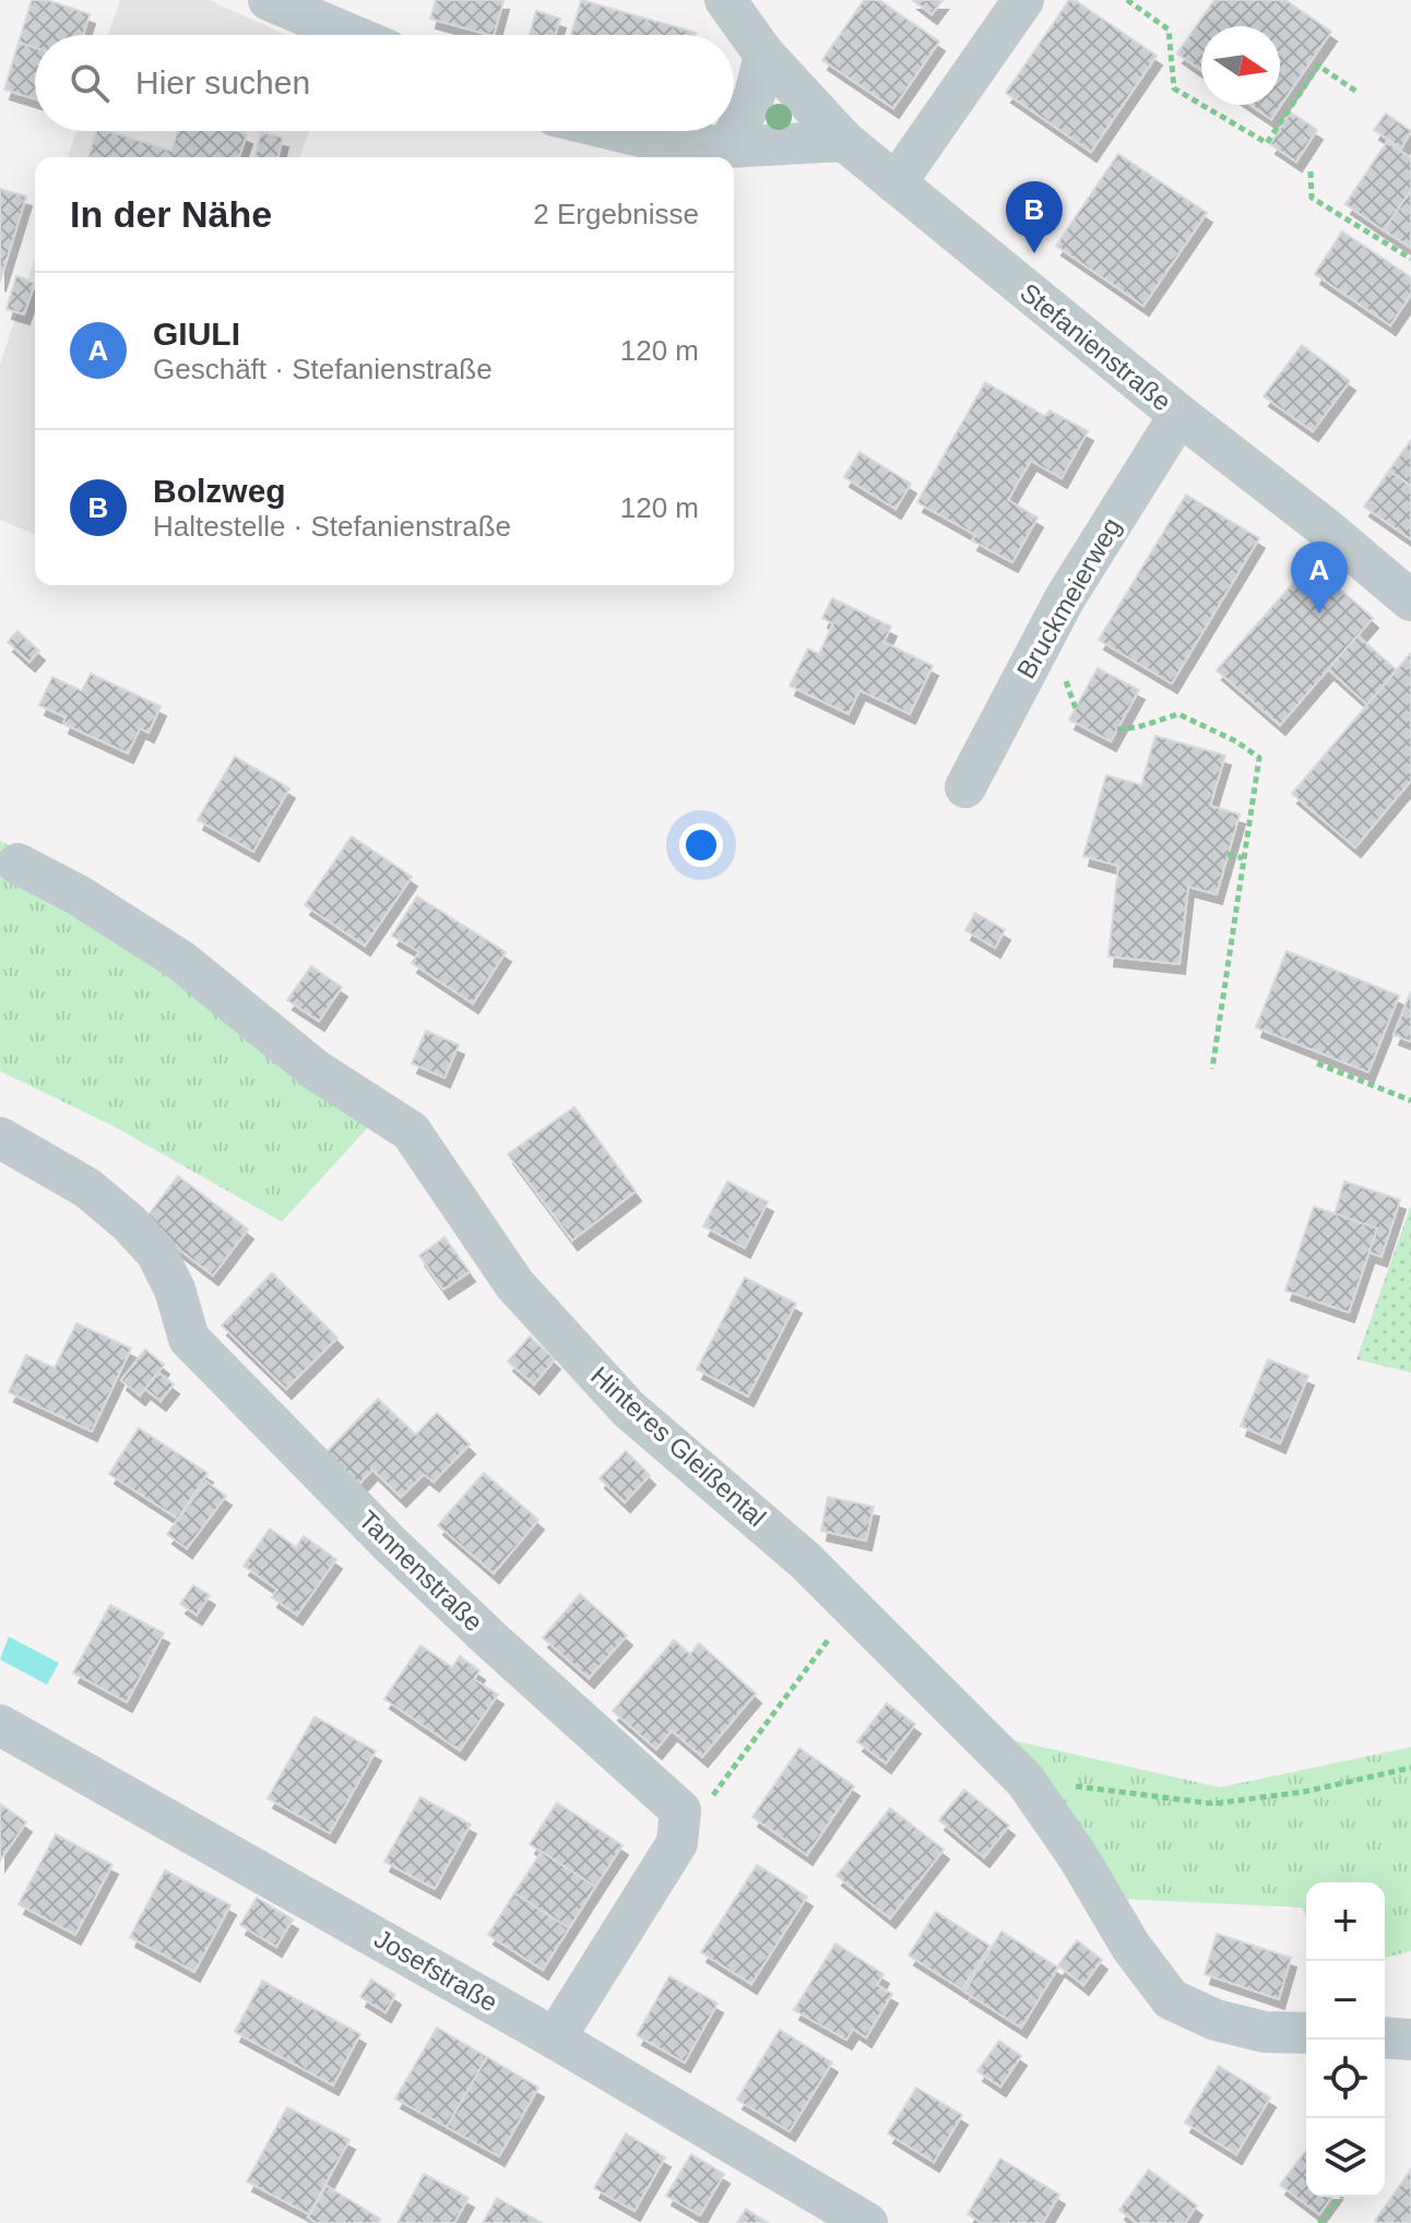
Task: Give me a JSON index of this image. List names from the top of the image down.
{
  "streets": {
    "street": [
      "Stefanienstraße",
      "Bruckmeierweg",
      "Hinteres Gleißental",
      "Tannenstraße",
      "Josefstraße"
    ]
  },
  "crossings": [
    ["Stefanienstraße", "Bruckmeierweg"],
    ["Tannenstraße", "Josefstraße"]
  ],
  "north": "right",
  "page": {
    "search": "Hier suchen",
    "heading": ["In der Nähe", "2 Ergebnisse"],
    "pins": ["B", "A"],
    "list": [
      {
        "mark": "A",
        "name": "GIULI",
        "note": "Geschäft · Stefanienstraße",
        "value": "120 m"
      },
      {
        "mark": "B",
        "name": "Bolzweg",
        "note": "Haltestelle · Stefanienstraße",
        "value": "120 m"
      }
    ],
    "map_buttons": ["+", "−"]
  }
}
